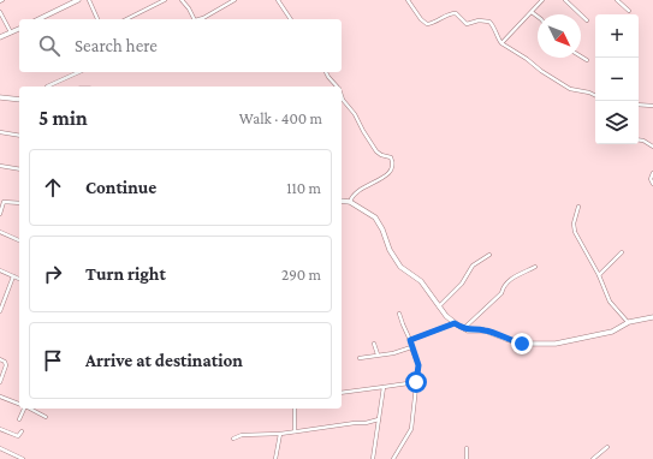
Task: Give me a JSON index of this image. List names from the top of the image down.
{
  "north": "bottom right",
  "page": {
    "map_buttons": ["+", "−"],
    "search": "Search here",
    "heading": ["5 min", "Walk · 400 m"],
    "list": [
      ["Continue", "110 m"],
      ["Turn right", "290 m"],
      "Arrive at destination"
    ]
  }
}
